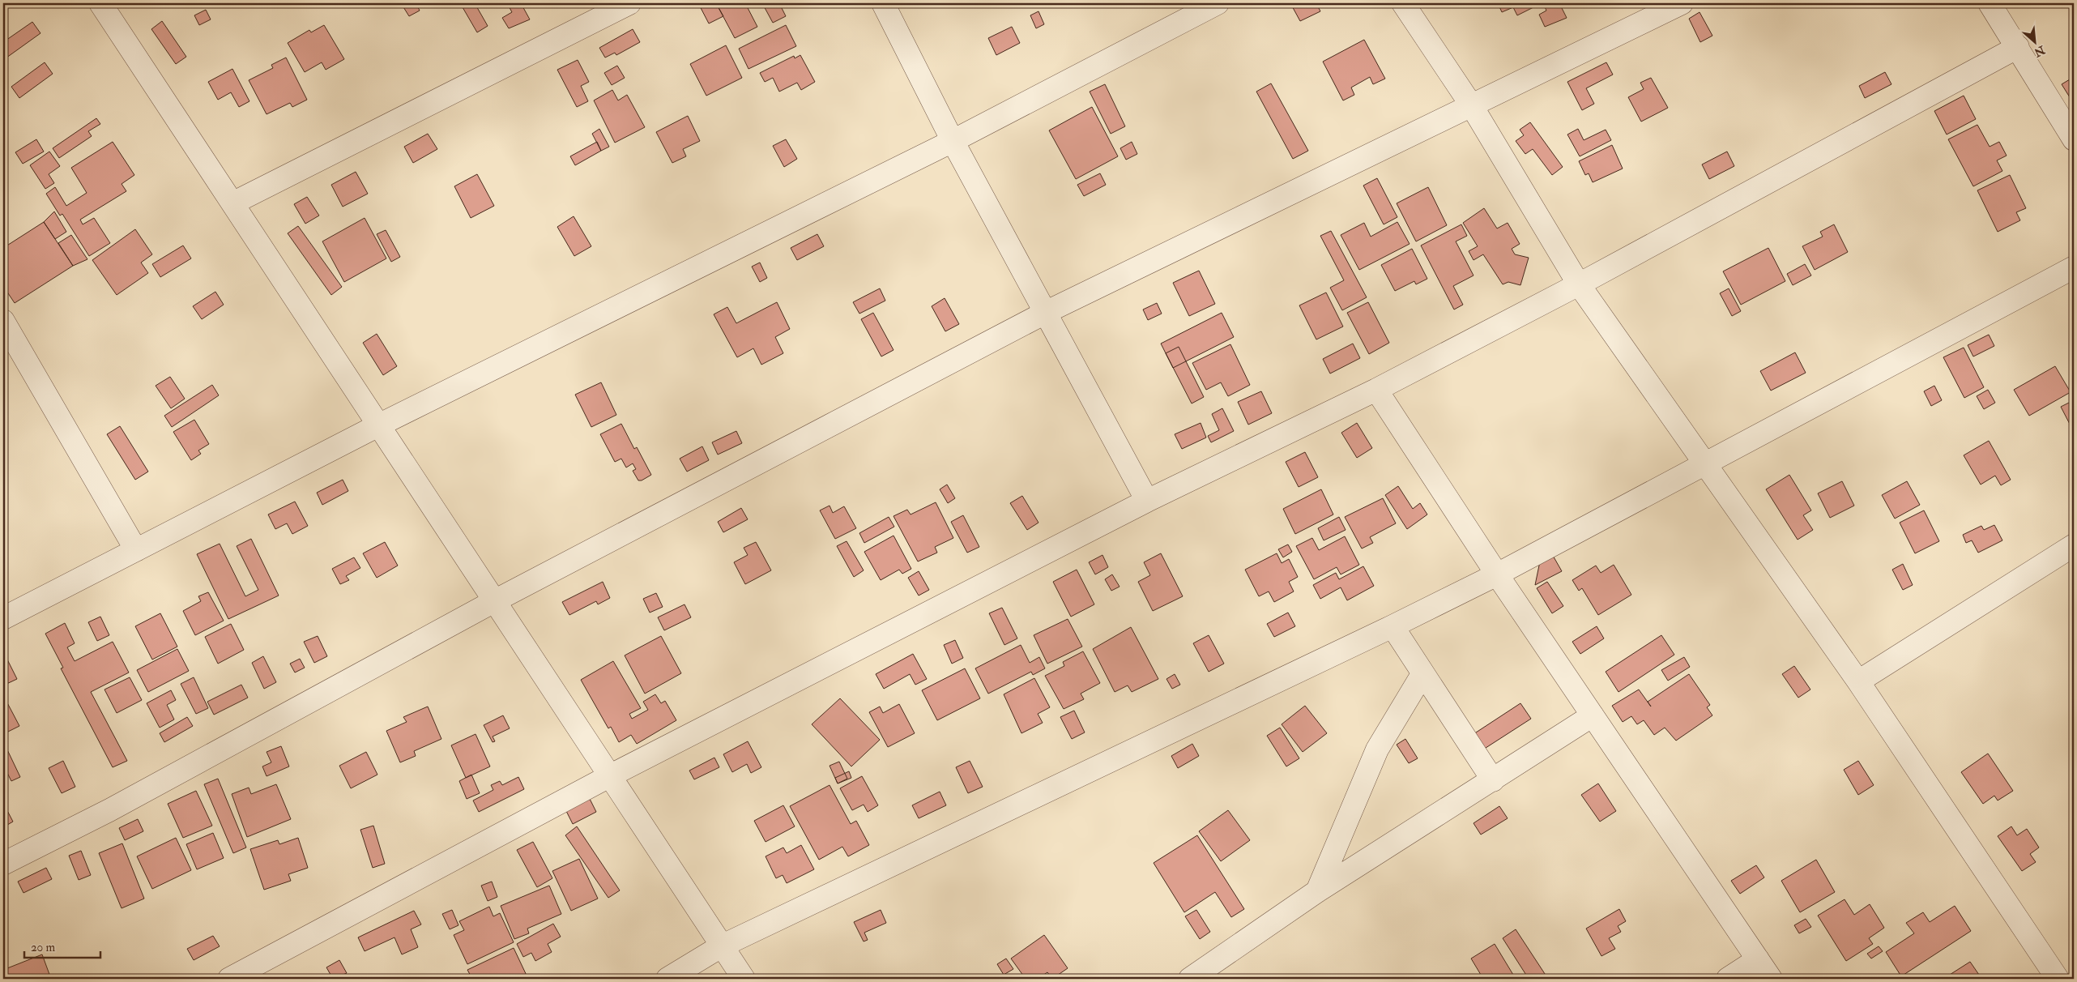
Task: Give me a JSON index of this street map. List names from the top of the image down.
{
  "scale_bar": "20 m",
  "north": "bottom right"
}
